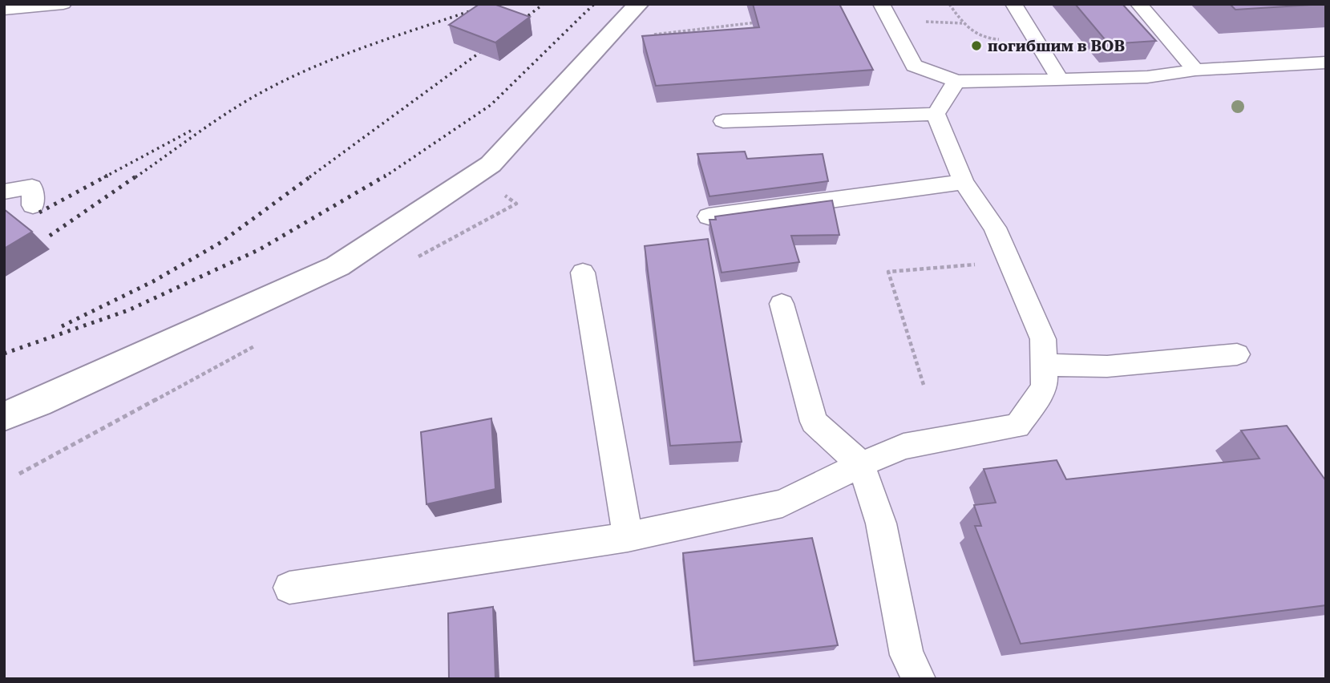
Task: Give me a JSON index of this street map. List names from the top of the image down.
{
  "places": ["погибшим в ВОВ"]
}
